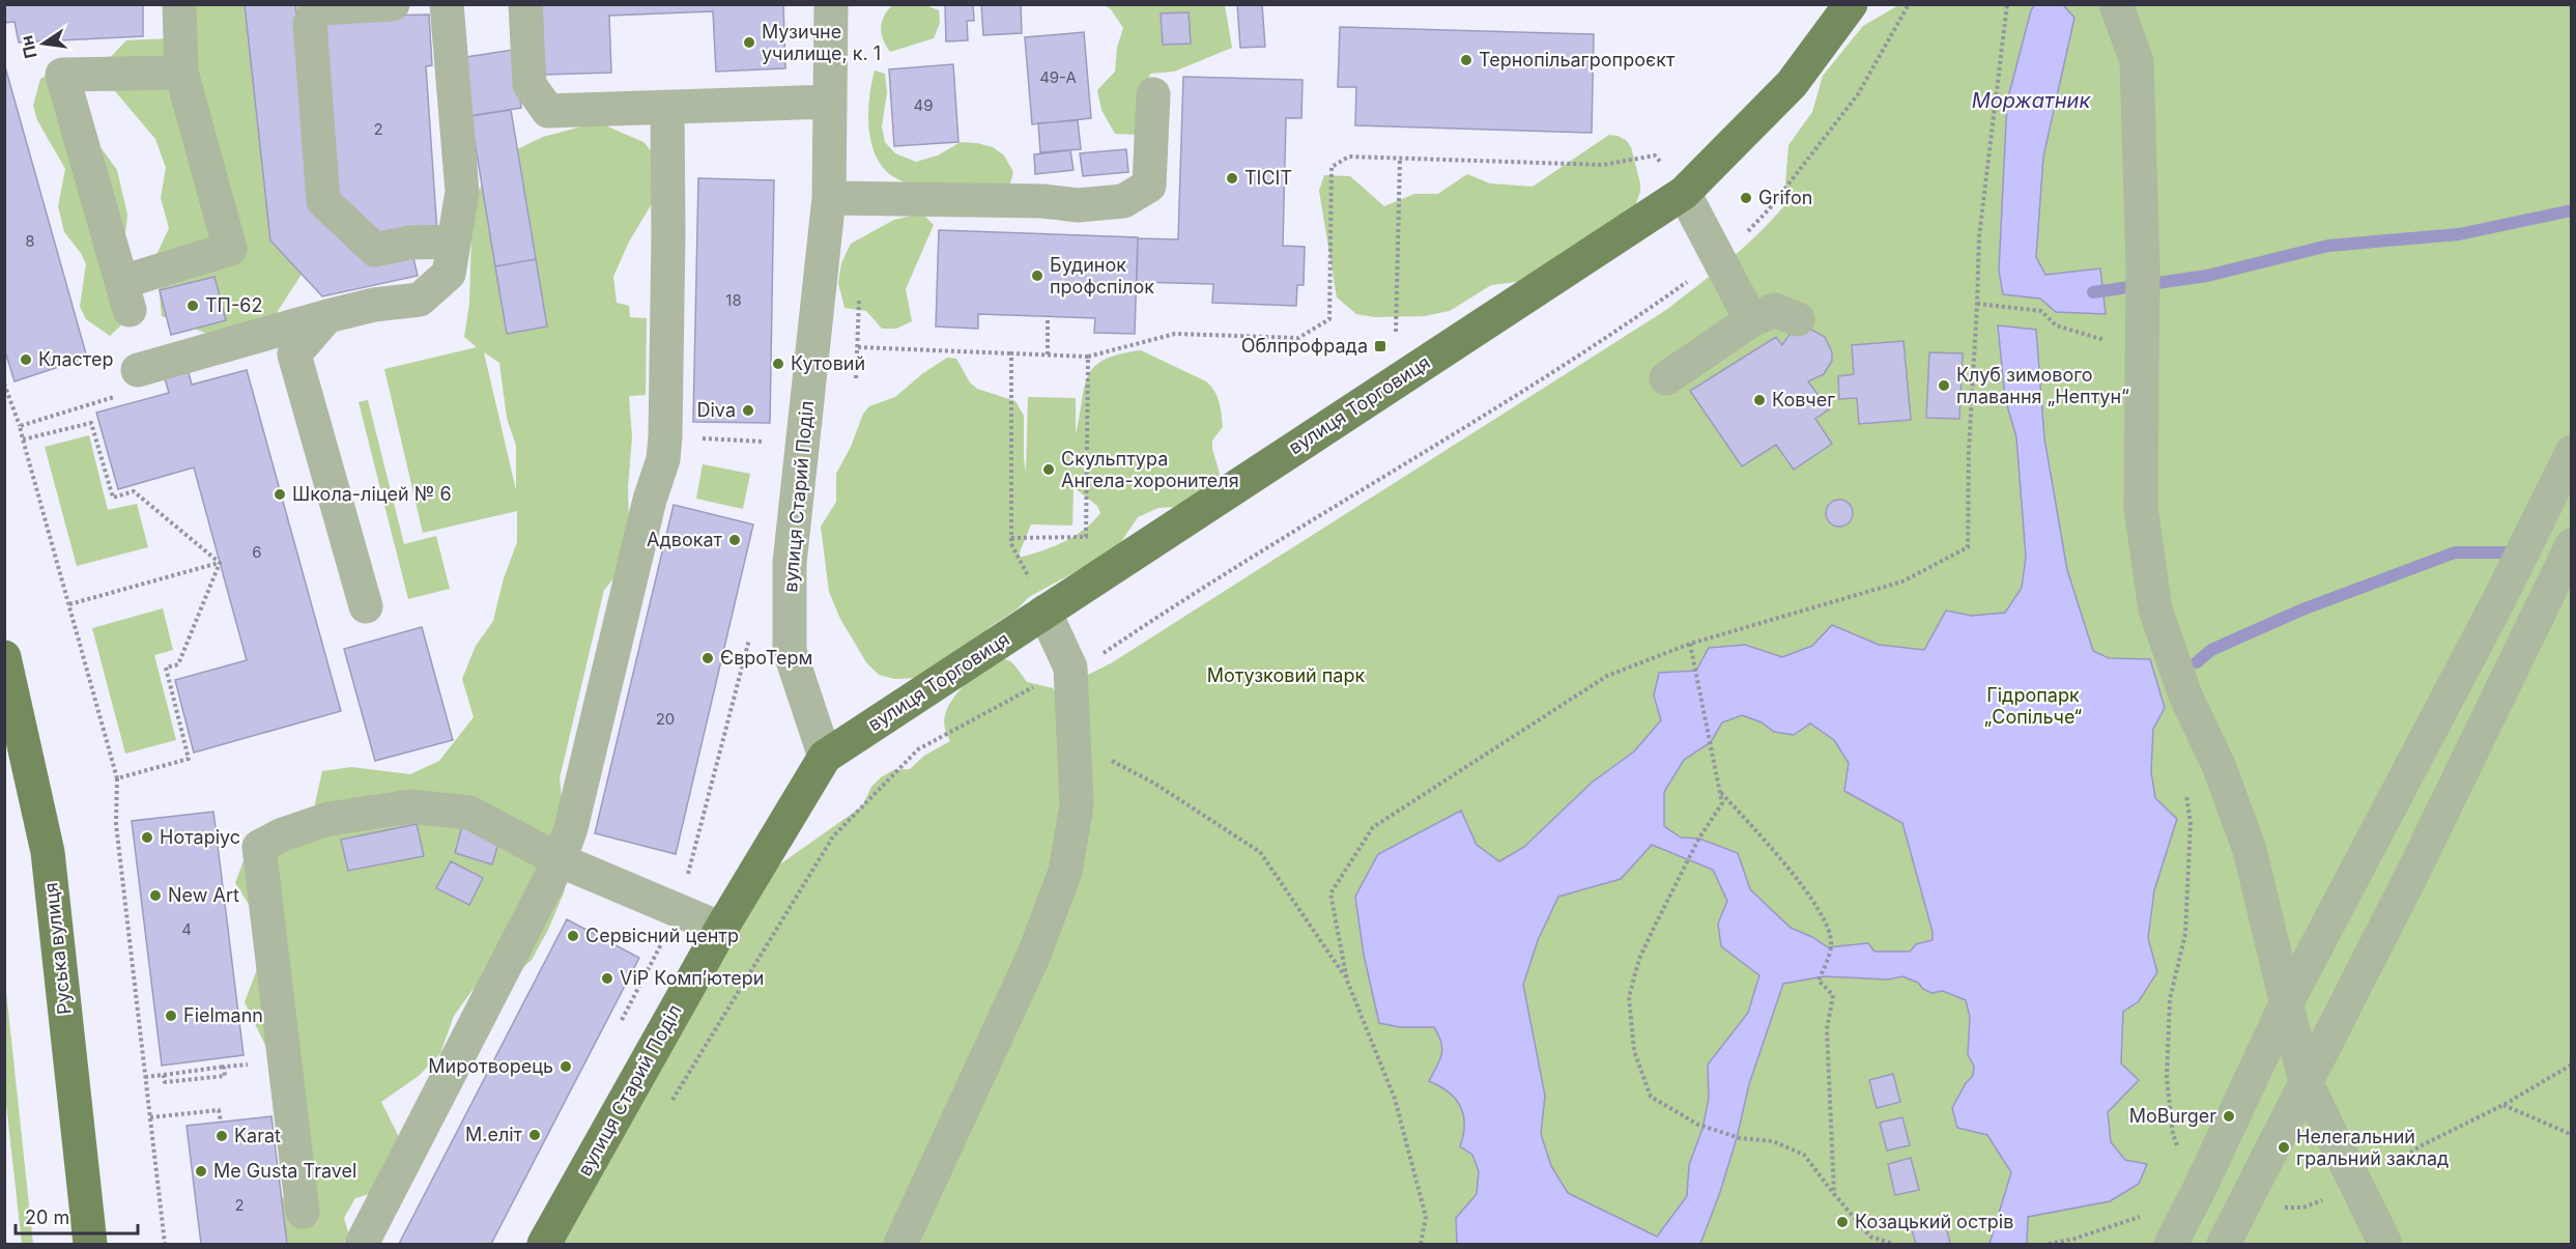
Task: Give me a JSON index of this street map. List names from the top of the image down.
{
  "streets": {
    "main road": ["вулиця Торговиця", "вулиця Старий Поділ", "Руська вулиця"]
  },
  "crossings": [
    ["вулиця Торговиця", "вулиця Старий Поділ"]
  ],
  "water": ["Моржатник"],
  "parks": ["Мотузковий парк", "Гідропарк „Сопільче“"],
  "places": {
    "other": [
      "Музичне училище, к. 1",
      "Тернопільагропроєкт",
      "ТІСІТ",
      "Grifon",
      "Будинок профспілок",
      "ТП-62",
      "Кластер",
      "Кутовий",
      "Клуб зимового плавання „Нептун“",
      "Ковчег",
      "Diva",
      "Скульптура Ангела-хоронителя",
      "Школа-ліцей № 6",
      "Адвокат",
      "ЄвроТерм",
      "Нотаріус",
      "New Art",
      "Сервісний центр",
      "ViP Комп’ютери",
      "Fielmann",
      "Миротворець",
      "MoBurger",
      "М.еліт",
      "Karat",
      "Нелегальний гральний заклад",
      "Me Gusta Travel",
      "Козацький острів"
    ],
    "transit": ["Облпрофрада"]
  },
  "house_numbers": [
    "49-А",
    "49",
    "2",
    "8",
    "18",
    "6",
    "20",
    "4",
    "2"
  ],
  "scale_bar": "20 m",
  "north": "left"
}
